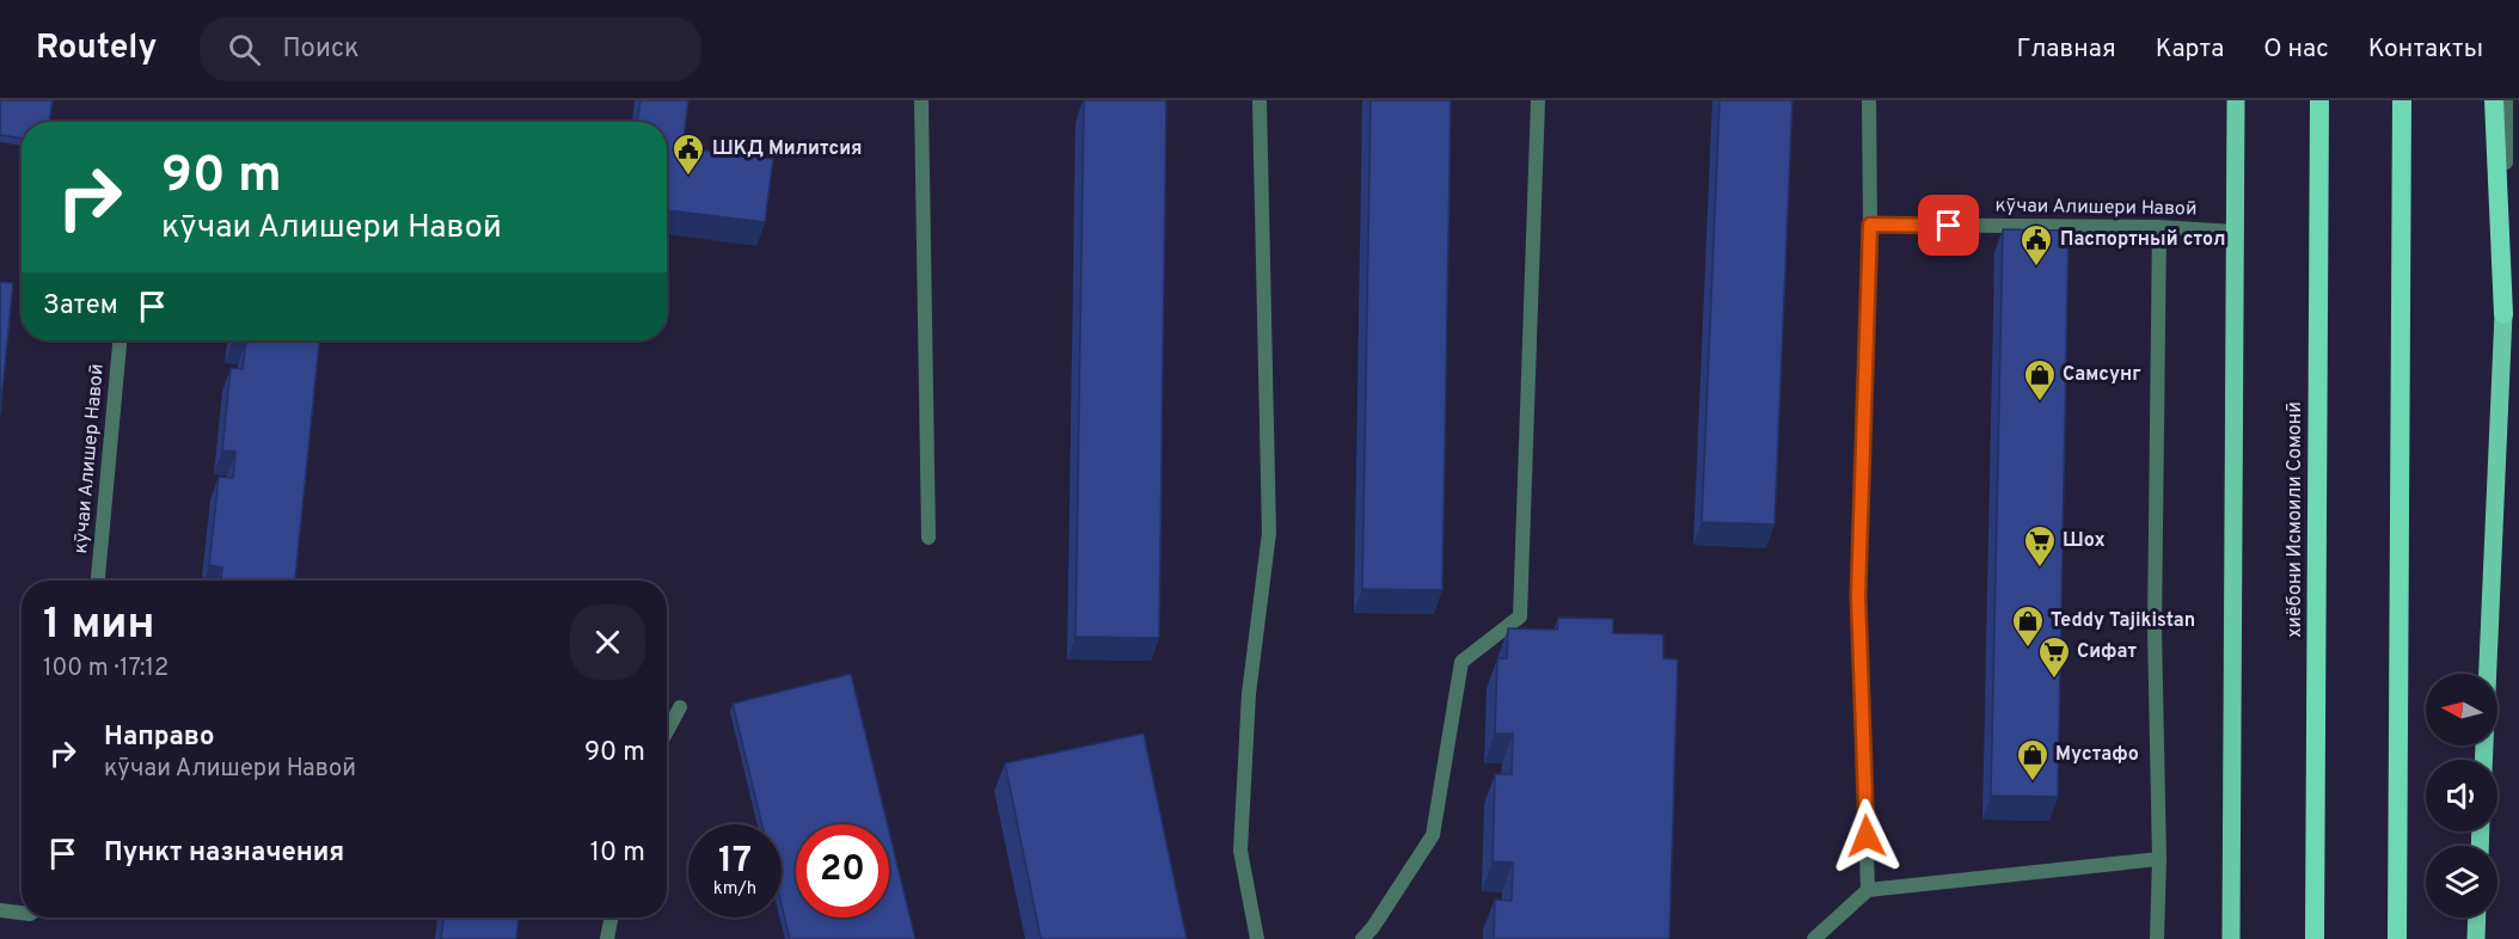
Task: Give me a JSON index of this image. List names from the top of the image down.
{
  "streets": {
    "highway": ["хиёбони Исмоили Сомонӣ"],
    "street": ["кӯчаи Алишери Навоӣ", "кӯчаи Алишер Навоӣ"]
  },
  "places": {
    "public building": ["ШКД Милитсия", "Паспортный стол"],
    "shop": ["Самсунг", "Teddy Tajikistan", "Мустафо"],
    "supermarket": ["Шох", "Сифат"]
  },
  "north": "left",
  "page": {
    "header": "Routely",
    "search": "Поиск",
    "nav": [
      "Главная",
      "Карта",
      "О нас",
      "Контакты"
    ],
    "turn": ["90 m", "кӯчаи Алишери Навоӣ"],
    "then": "Затем",
    "heading": ["1 мин", "100 m · 17:12"],
    "list": [
      {
        "name": "Направо",
        "note": "кӯчаи Алишери Навоӣ",
        "value": "90 m"
      },
      {
        "name": "Пункт назначения",
        "value": "10 m"
      }
    ],
    "speed": "17 km/h",
    "limit": "20"
  }
}
